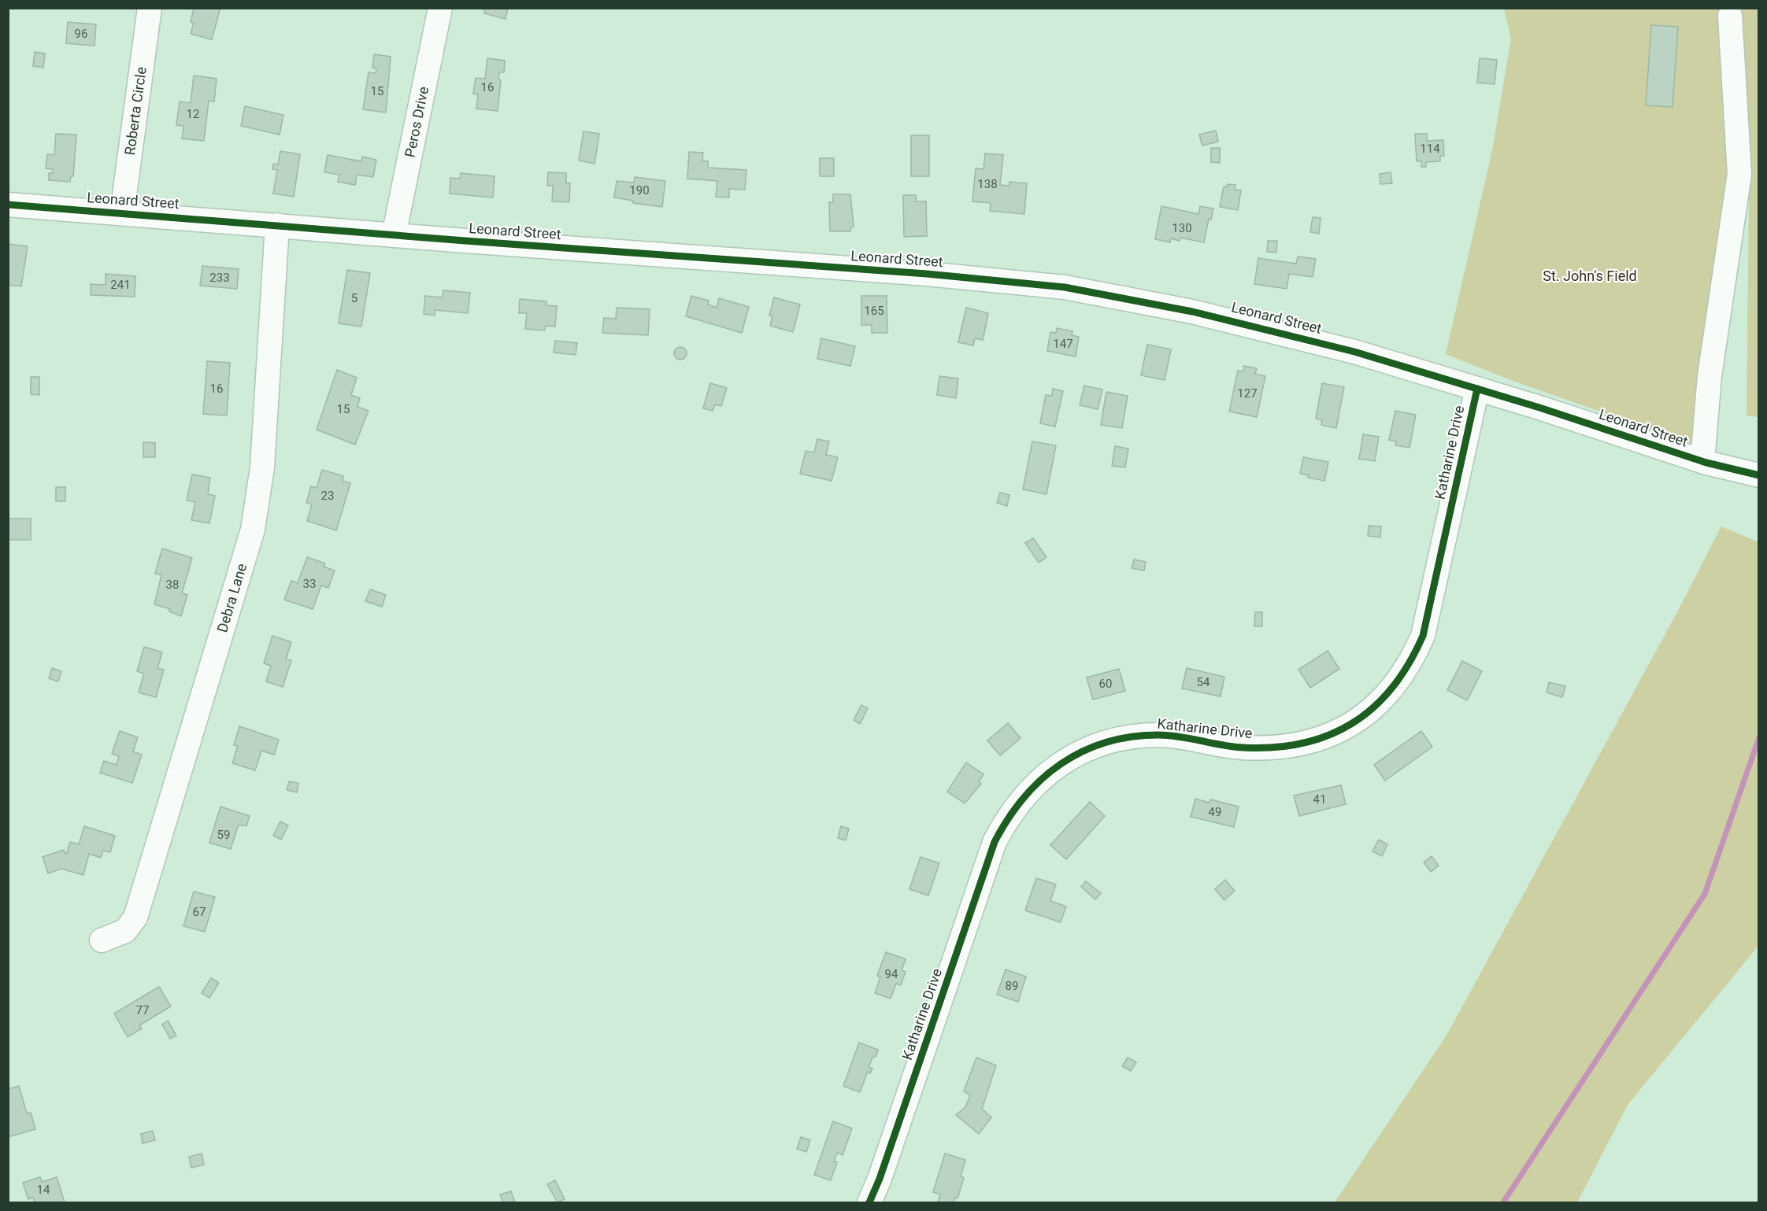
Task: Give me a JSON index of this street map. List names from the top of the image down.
{
  "streets": {
    "street": [
      "Roberta Circle",
      "Peros Drive",
      "Leonard Street",
      "Katharine Drive",
      "Debra Lane"
    ]
  },
  "crossings": [
    ["Roberta Circle", "Leonard Street"],
    ["Peros Drive", "Leonard Street"],
    ["Leonard Street", "Katharine Drive"],
    ["Leonard Street", "Debra Lane"]
  ],
  "parks": ["St. John's Field"],
  "house_numbers": [
    "96",
    "16",
    "15",
    "12",
    "114",
    "138",
    "190",
    "130",
    "233",
    "241",
    "5",
    "165",
    "147",
    "16",
    "127",
    "15",
    "23",
    "33",
    "38",
    "54",
    "60",
    "41",
    "49",
    "59",
    "67",
    "94",
    "89",
    "77",
    "14"
  ]
}
